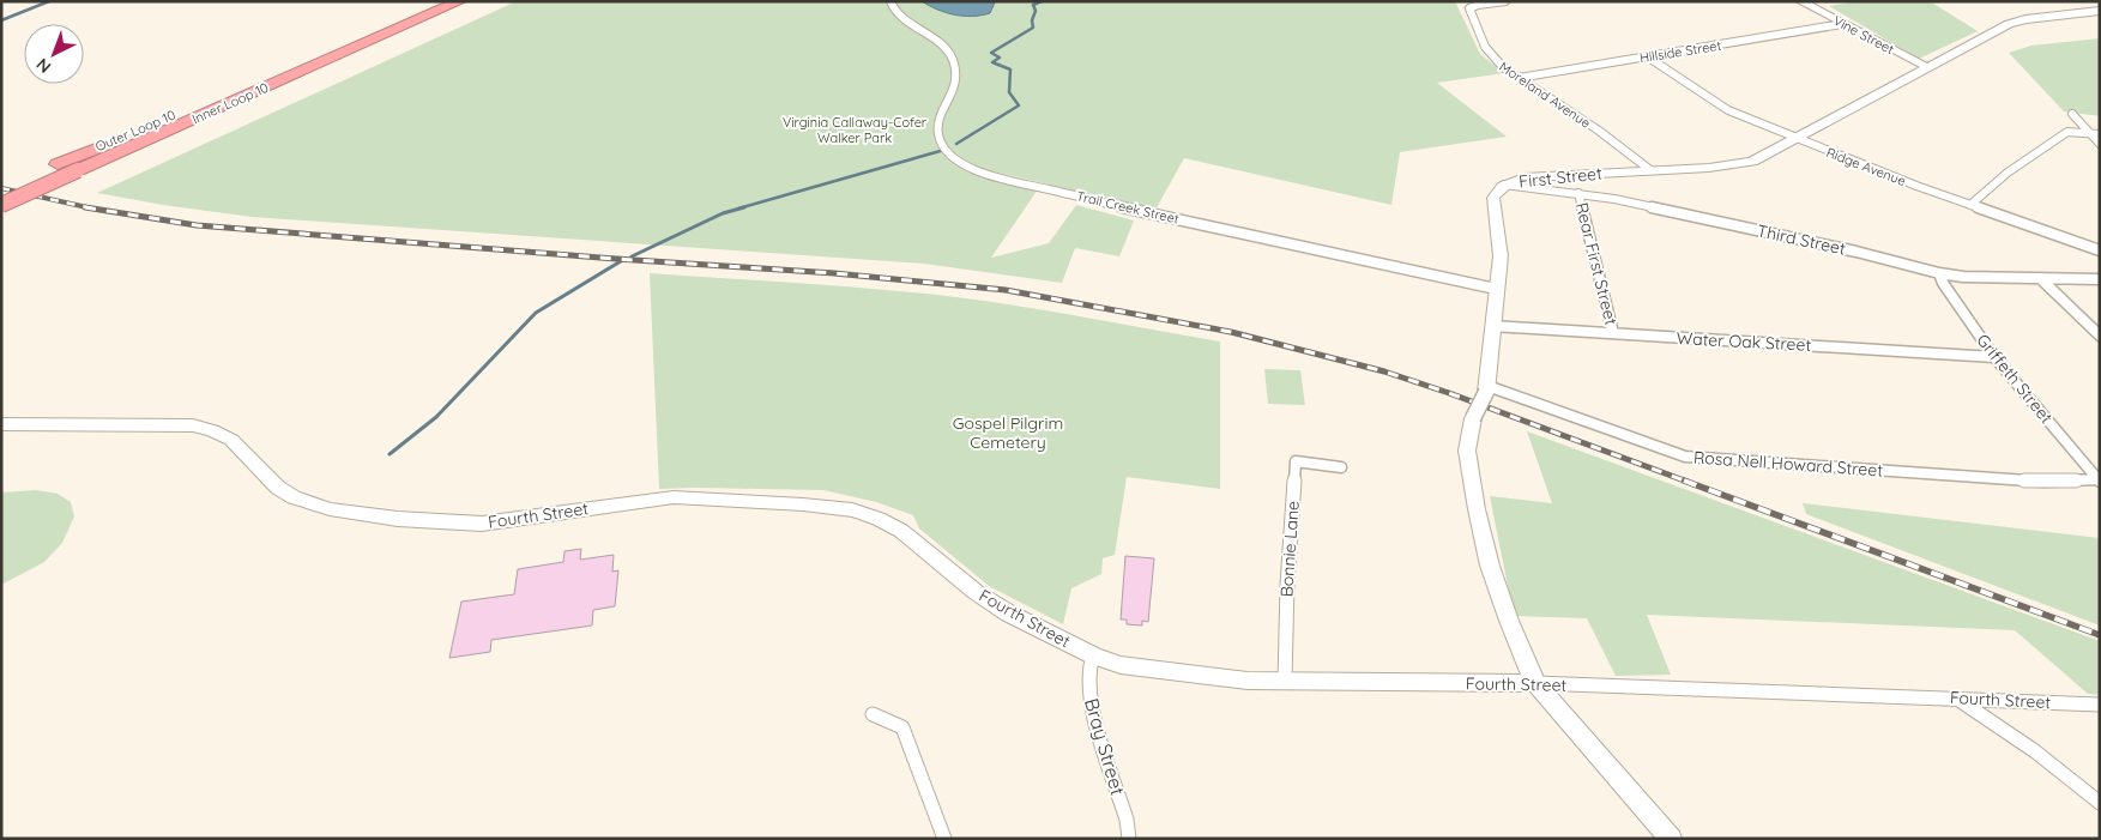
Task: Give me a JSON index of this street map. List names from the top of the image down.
{
  "streets": {
    "highway": ["Inner Loop 10", "Outer Loop 10"],
    "street": [
      "Vine Street",
      "Hillside Street",
      "Moreland Avenue",
      "Ridge Avenue",
      "First Street",
      "Trail Creek Street",
      "Third Street",
      "Rear First Street",
      "Water Oak Street",
      "Griffeth Street",
      "Rosa Nell Howard Street",
      "Fourth Street",
      "Bonnie Lane",
      "Bray Street"
    ]
  },
  "crossings": [
    ["Vine Street", "Hillside Street"],
    ["Vine Street", "First Street"],
    ["Hillside Street", "Moreland Avenue"],
    ["Hillside Street", "Ridge Avenue"],
    ["Moreland Avenue", "First Street"],
    ["Ridge Avenue", "First Street"],
    ["First Street", "Trail Creek Street"],
    ["First Street", "Third Street"],
    ["First Street", "Water Oak Street"],
    ["First Street", "Rosa Nell Howard Street"],
    ["First Street", "Fourth Street"],
    ["Third Street", "Rear First Street"],
    ["Third Street", "Griffeth Street"],
    ["Rear First Street", "Water Oak Street"],
    ["Water Oak Street", "Griffeth Street"],
    ["Griffeth Street", "Rosa Nell Howard Street"],
    ["Fourth Street", "Bonnie Lane"],
    ["Fourth Street", "Bray Street"]
  ],
  "parks": ["Virginia Callaway-Cofer Walker Park", "Gospel Pilgrim Cemetery"],
  "north": "bottom left"
}
